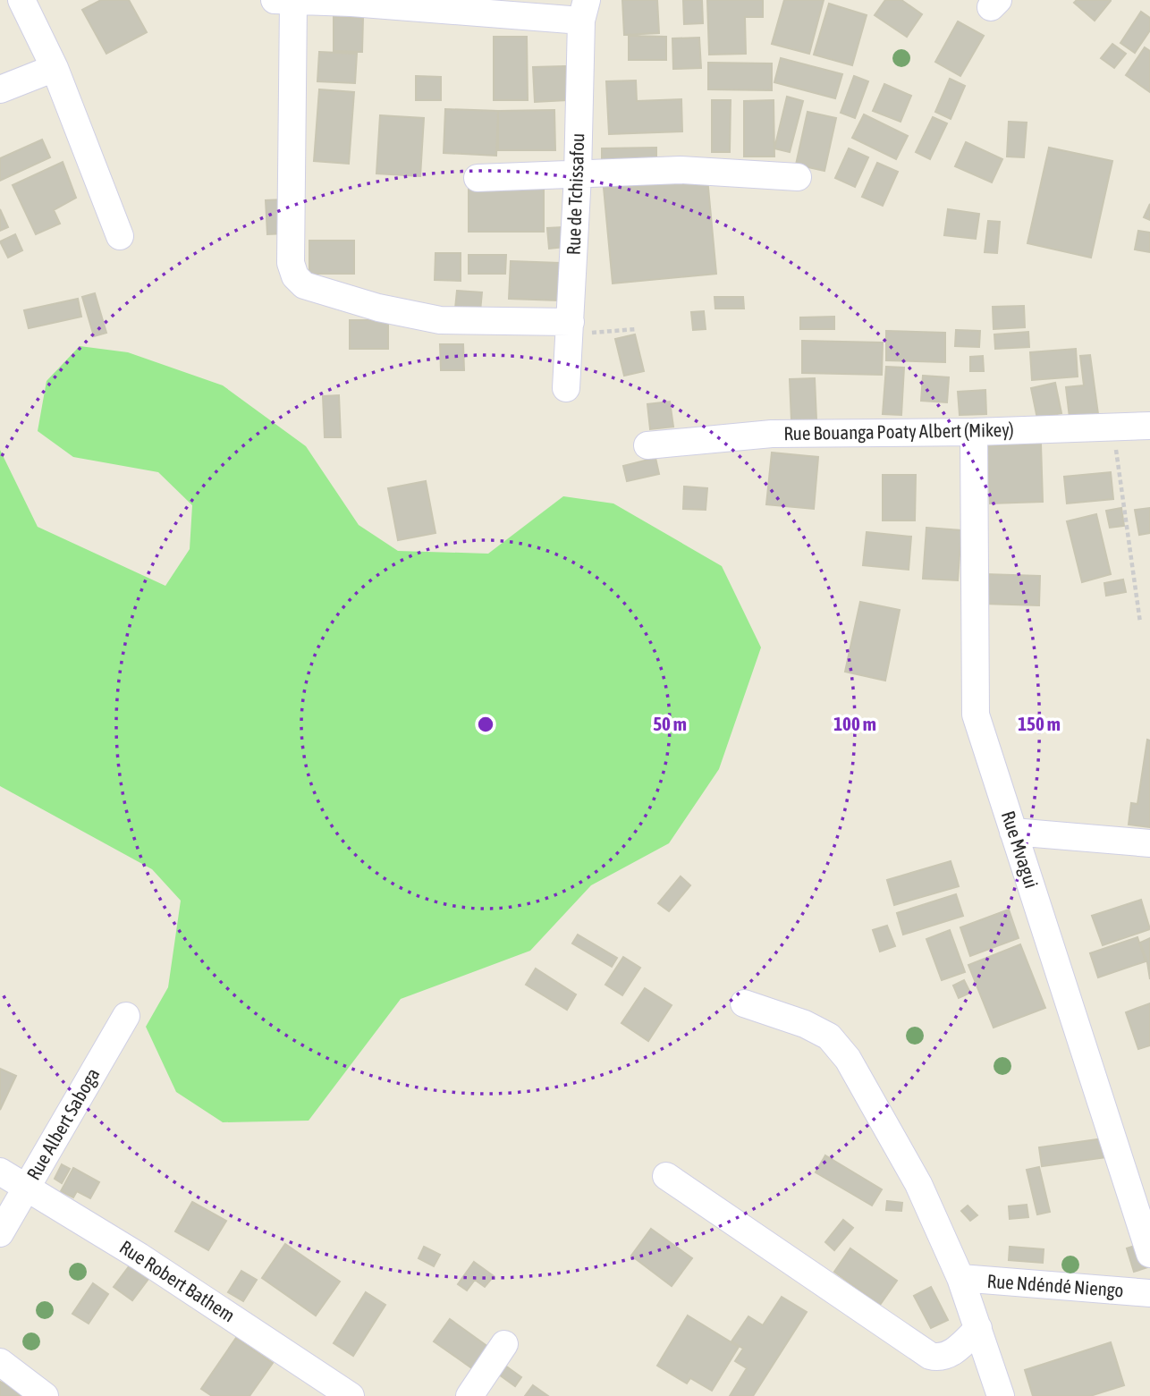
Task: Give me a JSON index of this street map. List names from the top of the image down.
{
  "streets": {
    "street": [
      "Rue de Tchissafou",
      "Rue Bouanga Poaty Albert (Mikey)",
      "Rue Mvagui",
      "Rue Albert Saboga",
      "Rue Robert Bathem",
      "Rue Ndéndé Niengo"
    ]
  },
  "crossings": [
    ["Rue Bouanga Poaty Albert (Mikey)", "Rue Mvagui"],
    ["Rue Albert Saboga", "Rue Robert Bathem"]
  ],
  "rings": ["50 m", "100 m", "150 m"]
}
